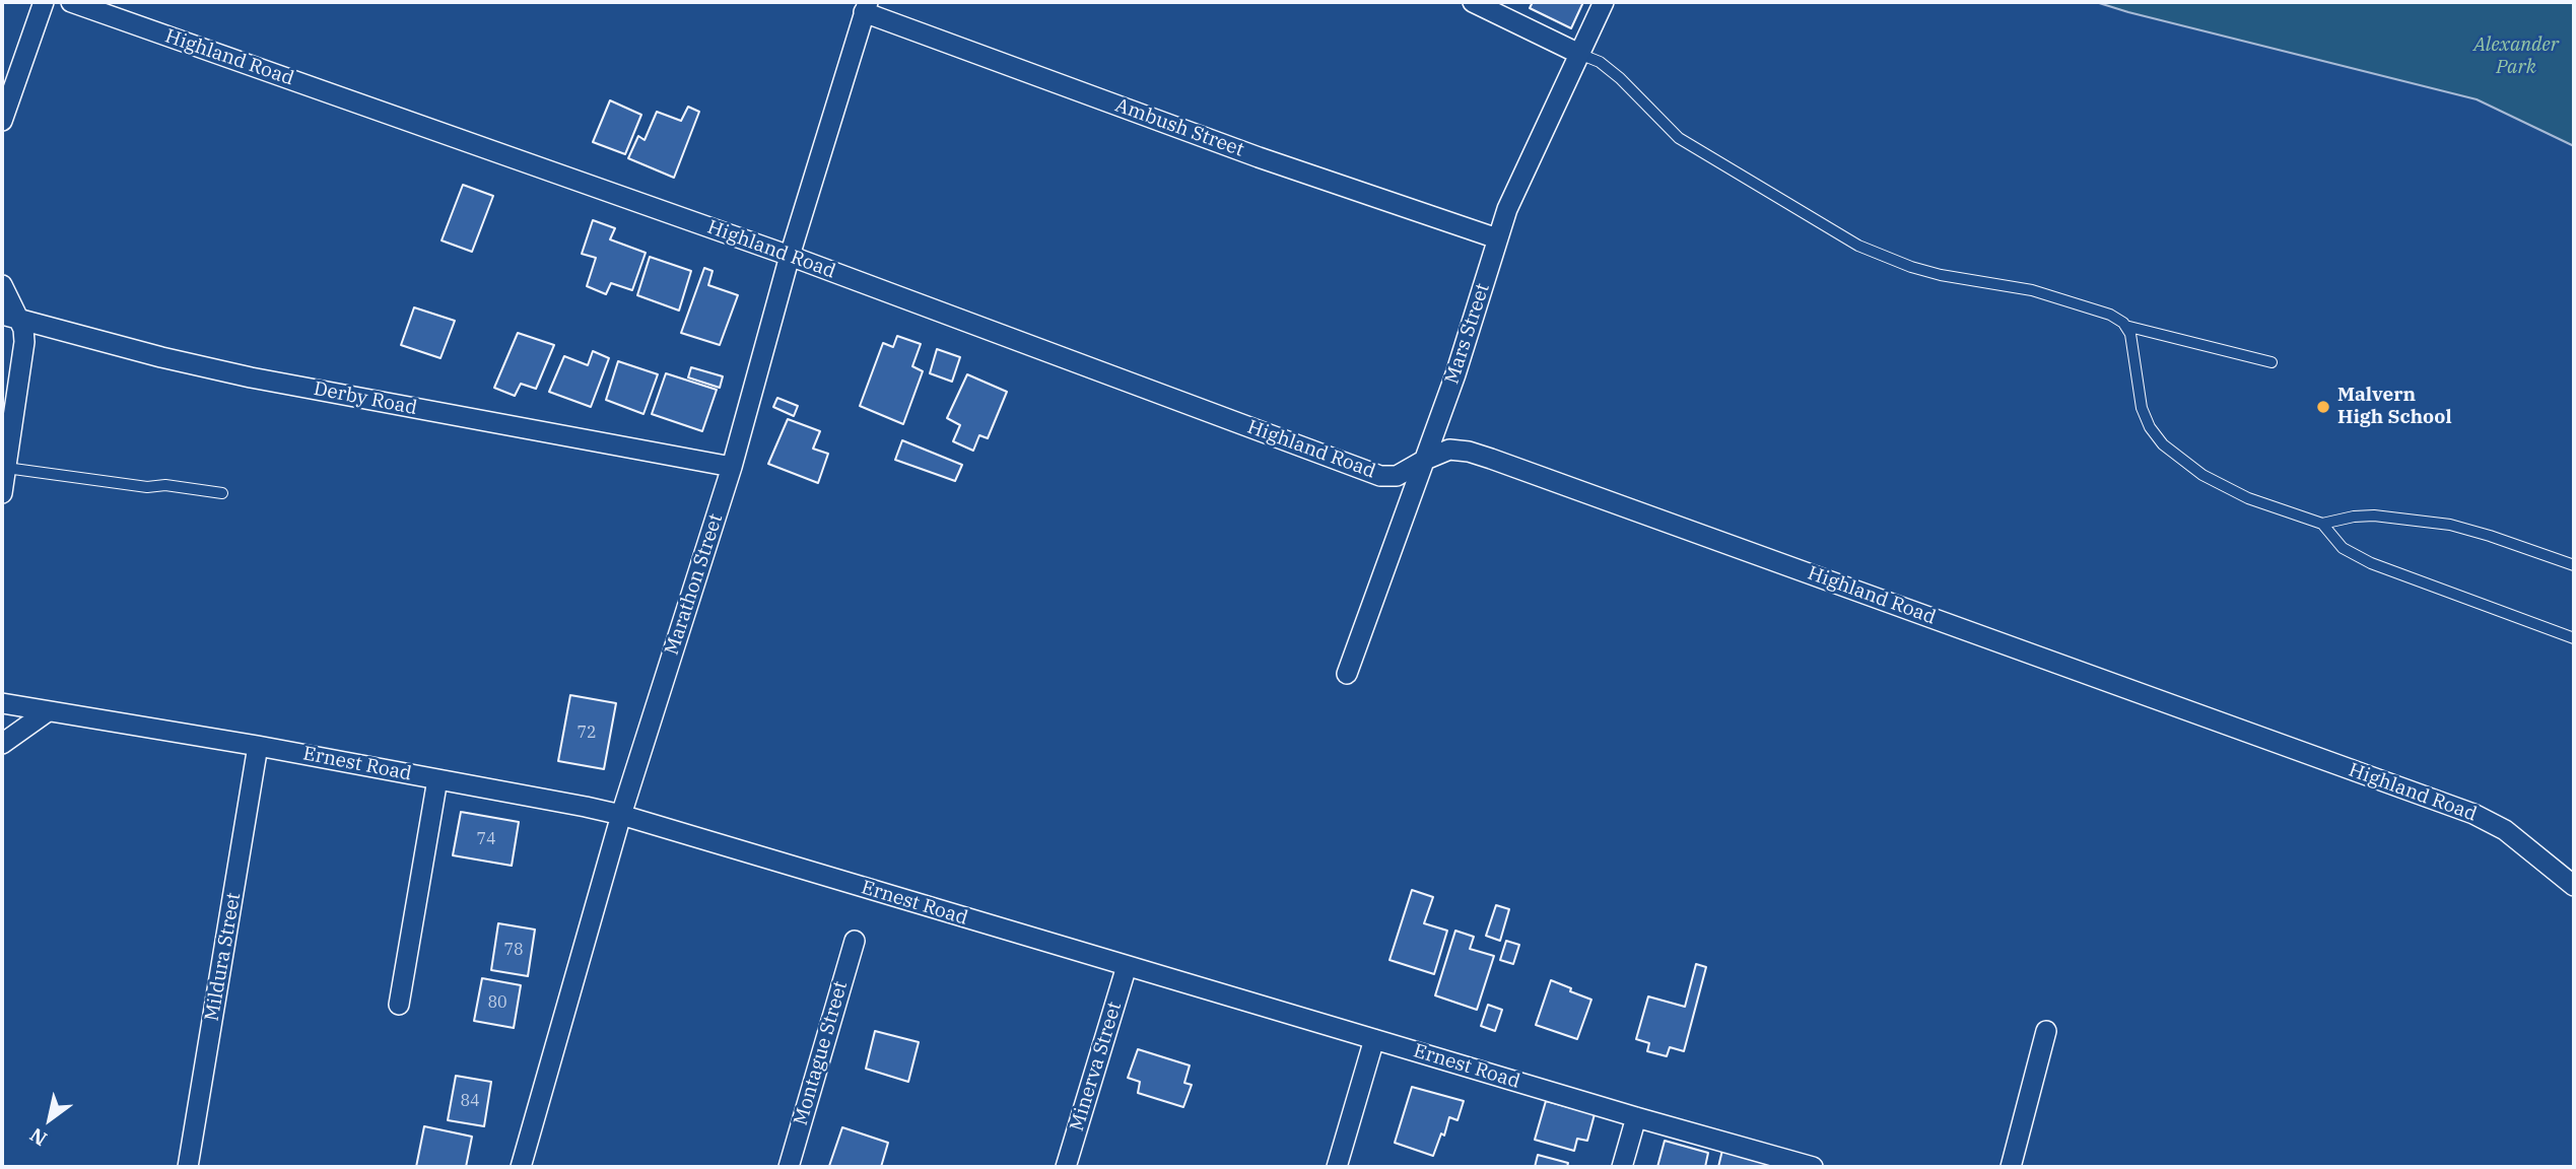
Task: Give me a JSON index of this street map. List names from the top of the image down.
{
  "streets": {
    "street": [
      "Highland Road",
      "Ambush Street",
      "Mars Street",
      "Derby Road",
      "Marathon Street",
      "Ernest Road",
      "Mildura Street",
      "Montague Street",
      "Minerva Street"
    ]
  },
  "crossings": [
    ["Highland Road", "Mars Street"],
    ["Highland Road", "Marathon Street"],
    ["Ambush Street", "Mars Street"],
    ["Ambush Street", "Marathon Street"],
    ["Derby Road", "Marathon Street"],
    ["Marathon Street", "Ernest Road"],
    ["Ernest Road", "Mildura Street"],
    ["Ernest Road", "Minerva Street"]
  ],
  "parks": ["Alexander Park"],
  "places": ["Malvern High School"],
  "house_numbers": [
    "72",
    "74",
    "78",
    "80",
    "84"
  ],
  "north": "bottom left"
}
